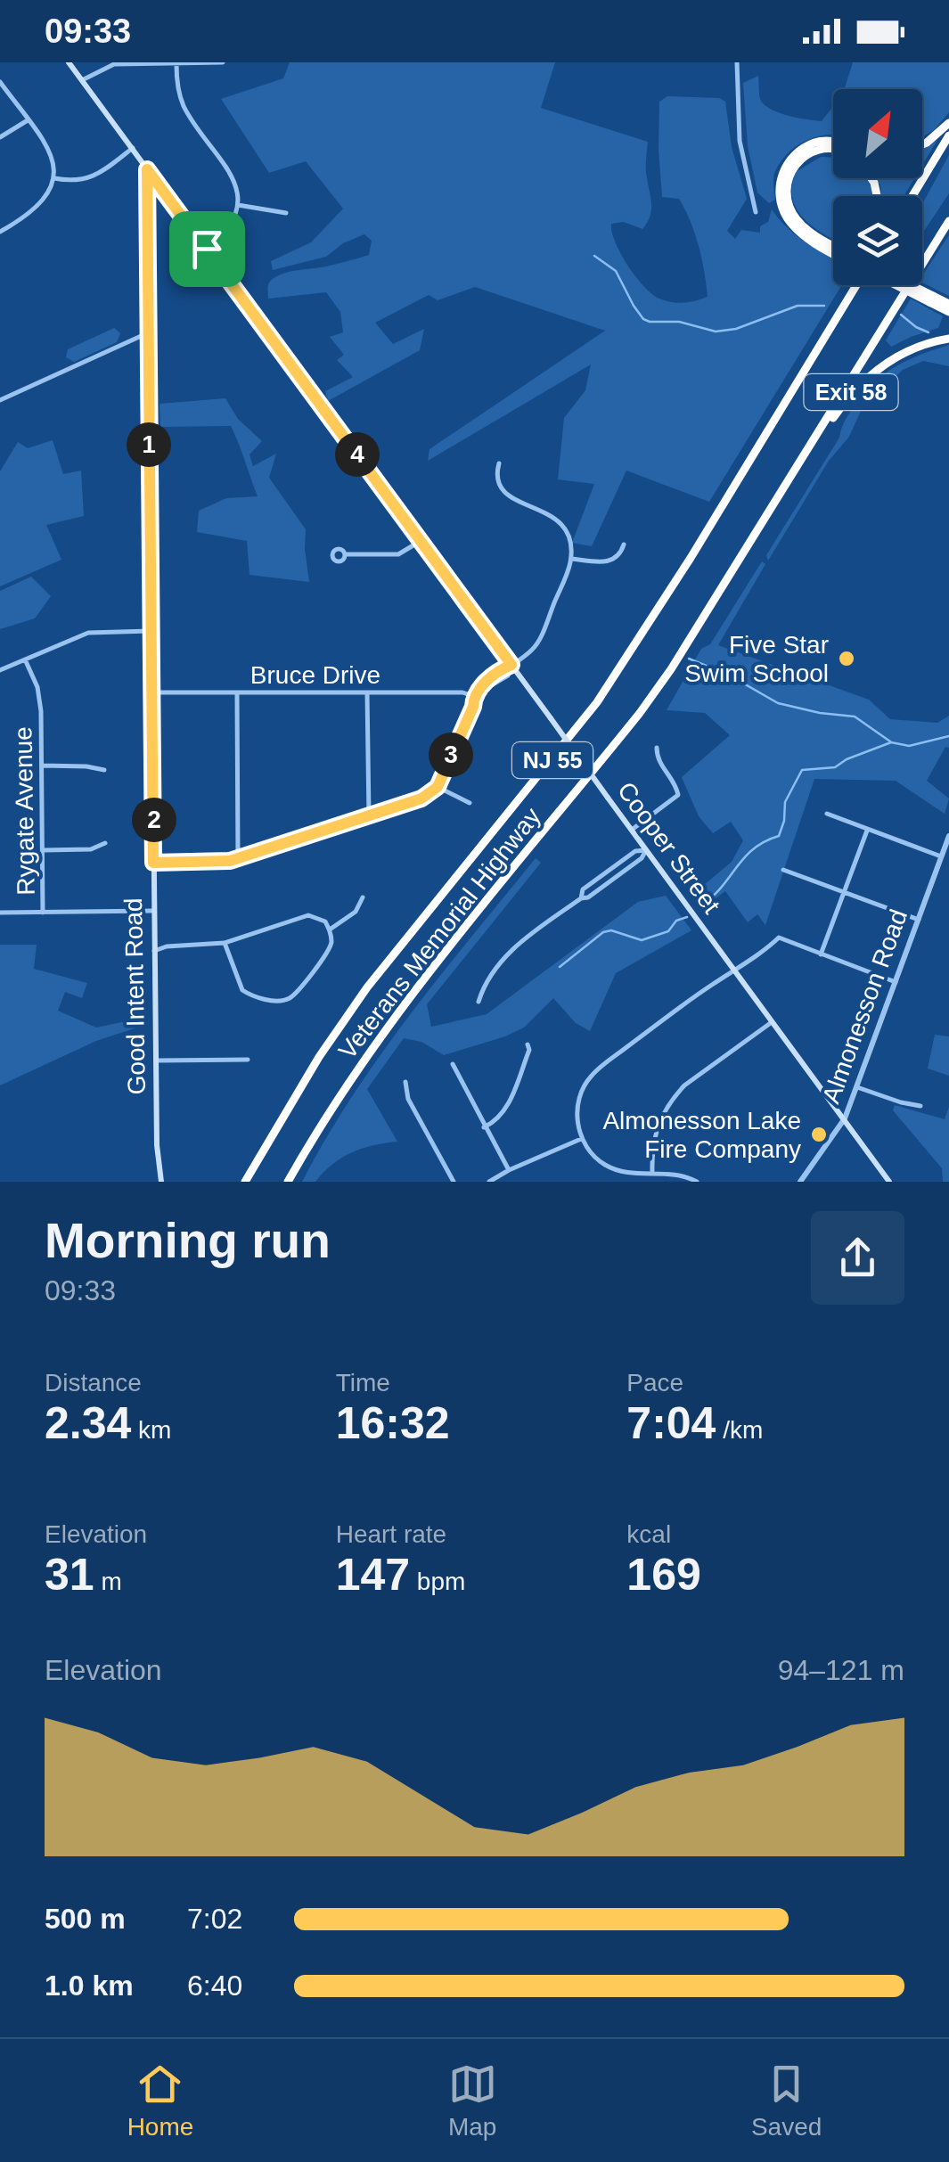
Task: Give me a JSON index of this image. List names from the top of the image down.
{
  "streets": {
    "highway": ["Exit 58", "NJ 55", "Veterans Memorial Highway"],
    "main road": ["Cooper Street", "Good Intent Road"],
    "street": ["Bruce Drive", "Rygate Avenue", "Almonesson Road"]
  },
  "crossings": [
    ["Exit 58", "Veterans Memorial Highway"],
    ["Bruce Drive", "Good Intent Road"],
    ["Cooper Street", "Good Intent Road"],
    ["Cooper Street", "Almonesson Road"]
  ],
  "places": ["Five Star Swim School", "Almonesson Lake Fire Company"],
  "north": "top right",
  "page": {
    "status": "09:33",
    "pins": [
      "1",
      "4",
      "3",
      "2"
    ],
    "heading": ["Morning run", "09:33"],
    "stats": [
      ["Distance", "2.34 km"],
      ["Time", "16:32"],
      ["Pace", "7:04 /km"],
      ["Elevation", "31 m"],
      ["Heart rate", "147 bpm"],
      ["kcal", "169"]
    ],
    "chart": ["Elevation", "94–121 m"],
    "list": [
      {
        "name": "500 m",
        "note": "7:02"
      },
      {
        "name": "1.0 km",
        "note": "6:40"
      }
    ],
    "tabs": ["Home", "Map", "Saved"]
  }
}
